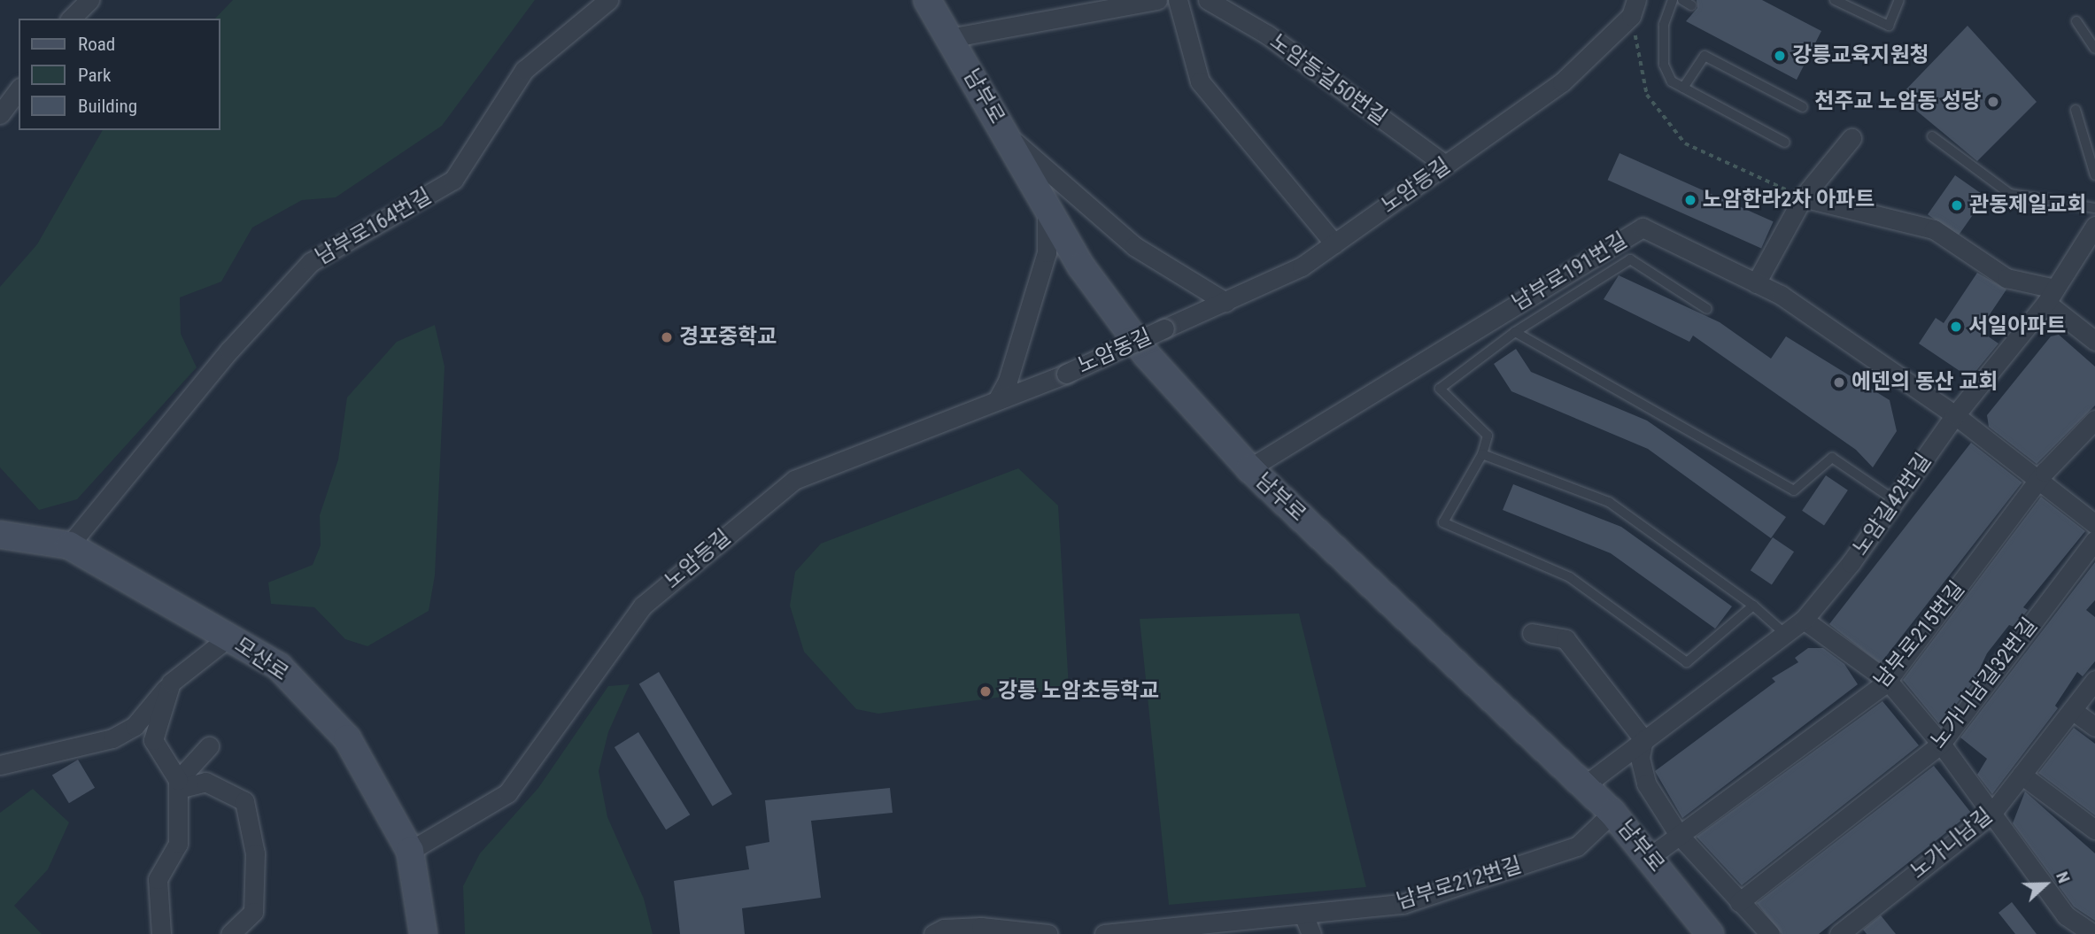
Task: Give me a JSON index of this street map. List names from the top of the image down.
{
  "streets": {
    "street": [
      "노암등길50번길",
      "남부로",
      "노암등길",
      "남부로164번길",
      "남부로191번길",
      "노암동길",
      "노암길42번길",
      "남부로215번길",
      "모산로",
      "노가니남길32번길",
      "노가니남길",
      "남부로212번길"
    ]
  },
  "crossings": [
    ["노암등길50번길", "노암등길"],
    ["남부로", "남부로191번길"],
    ["남부로", "노암길42번길"],
    ["남부로", "남부로215번길"],
    ["남부로", "남부로212번길"],
    ["노암등길", "노암동길"],
    ["노암등길", "모산로"],
    ["남부로164번길", "모산로"],
    ["남부로191번길", "노암길42번길"],
    ["남부로191번길", "남부로215번길"]
  ],
  "places": [
    "강릉교육지원청",
    "천주교 노암동 성당",
    "노암한라2차 아파트",
    "관동제일교회",
    "서일아파트",
    "경포중학교",
    "에덴의 동산 교회",
    "강릉 노암초등학교"
  ],
  "legend": ["Road", "Park", "Building"],
  "north": "right"
}
